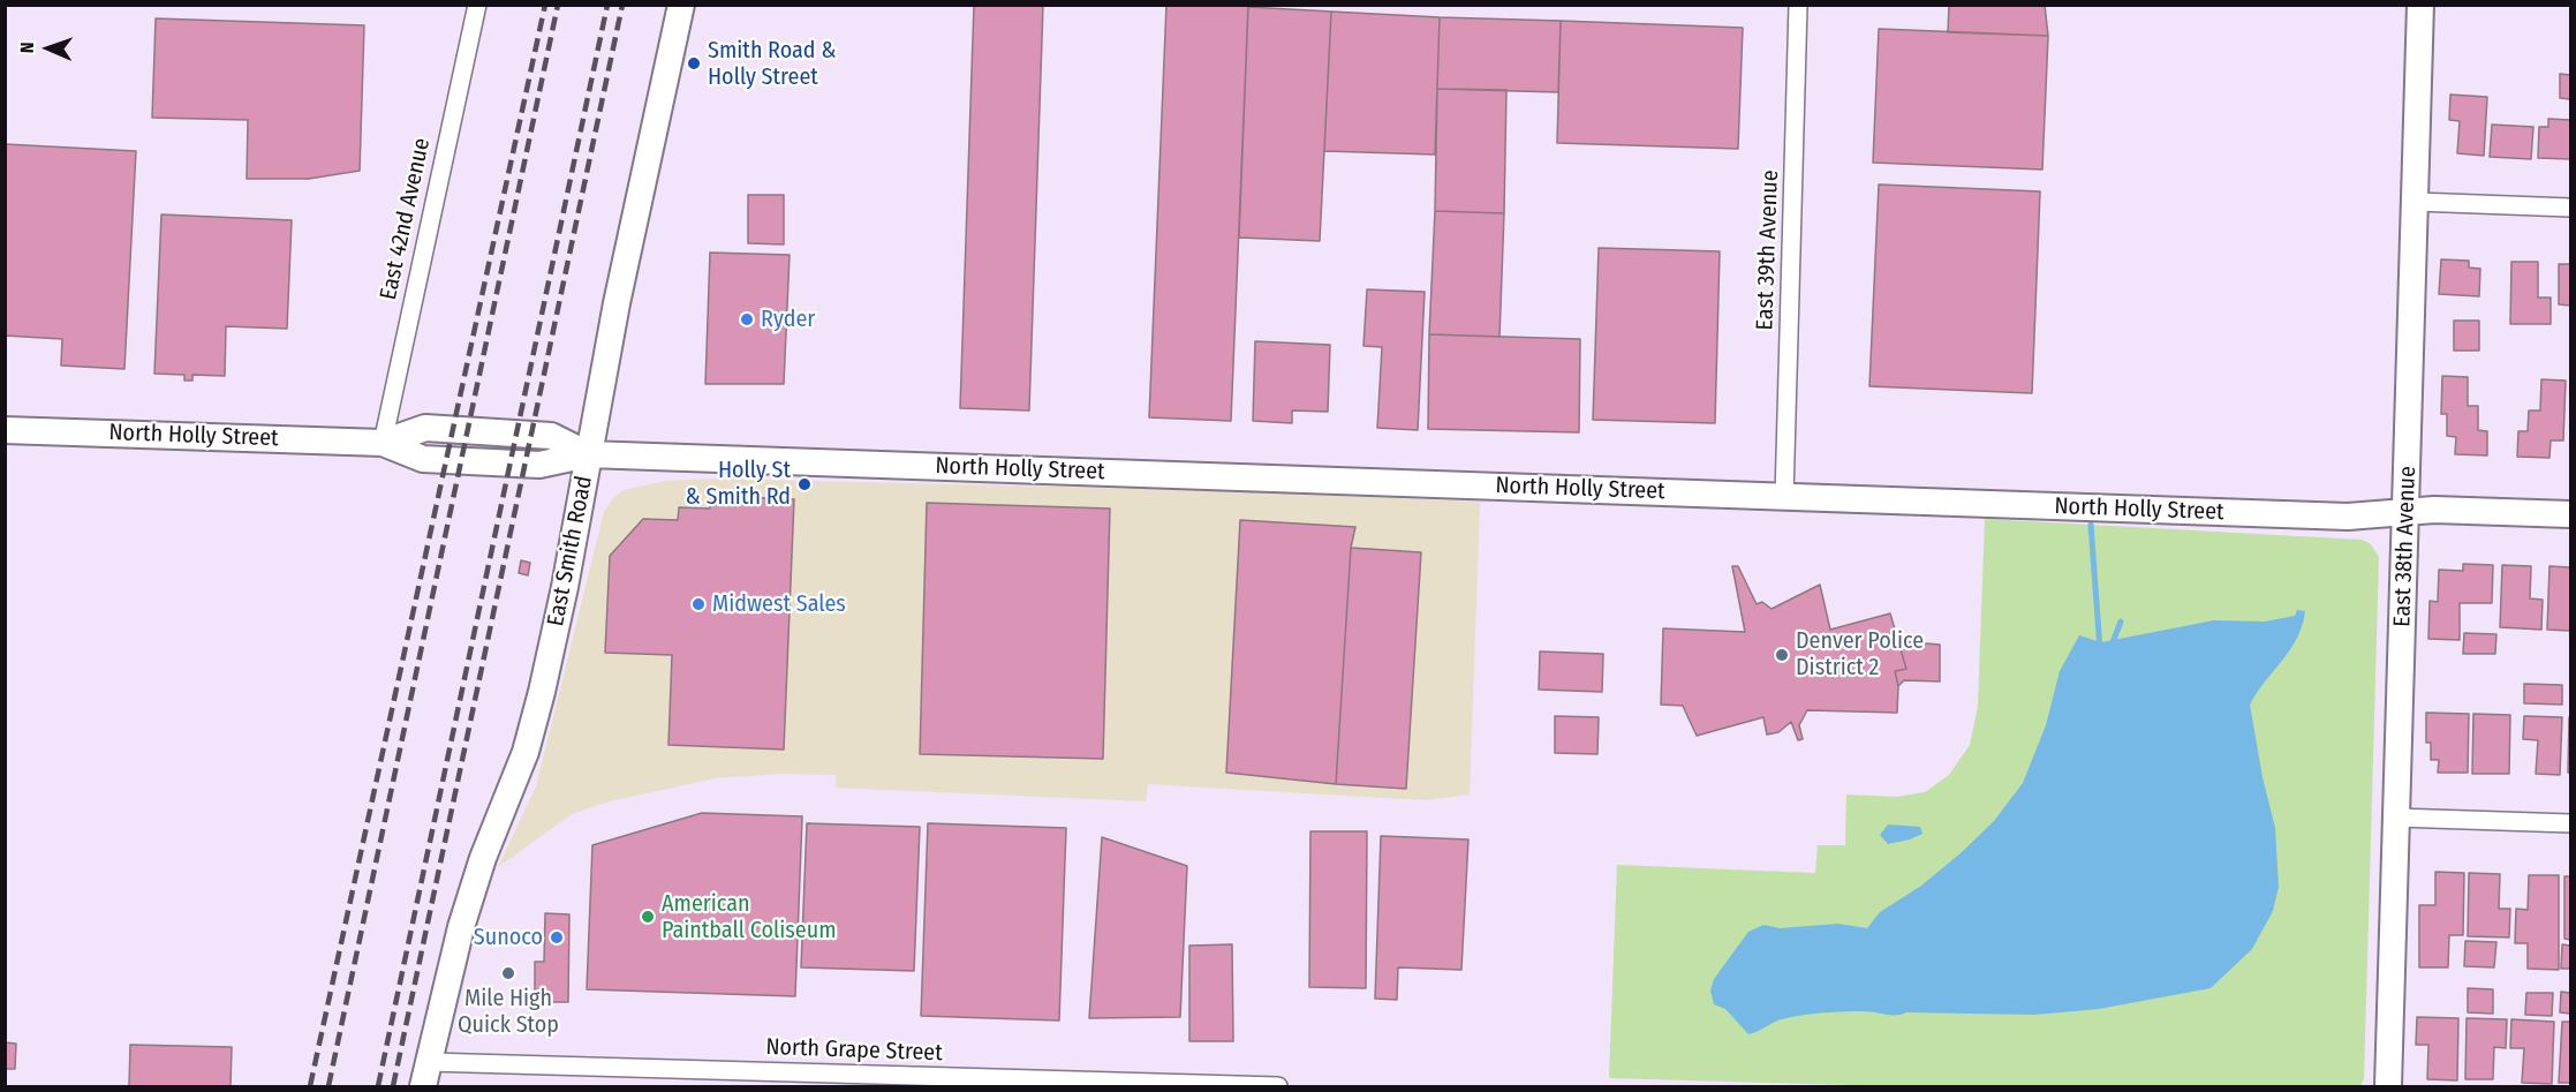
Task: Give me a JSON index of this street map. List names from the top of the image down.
{
  "streets": {
    "street": [
      "East 42nd Avenue",
      "East 39th Avenue",
      "North Holly Street",
      "East 38th Avenue",
      "East Smith Road",
      "North Grape Street"
    ]
  },
  "crossings": [
    ["East 42nd Avenue", "North Holly Street"],
    ["East 39th Avenue", "North Holly Street"],
    ["North Holly Street", "East 38th Avenue"],
    ["North Holly Street", "East Smith Road"],
    ["East Smith Road", "North Grape Street"]
  ],
  "places": [
    "Smith Road & Holly Street",
    "Ryder",
    "Holly St & Smith Rd",
    "Midwest Sales",
    "Denver Police District 2",
    "American Paintball Coliseum",
    "Sunoco",
    "Mile High Quick Stop"
  ],
  "north": "left"
}
